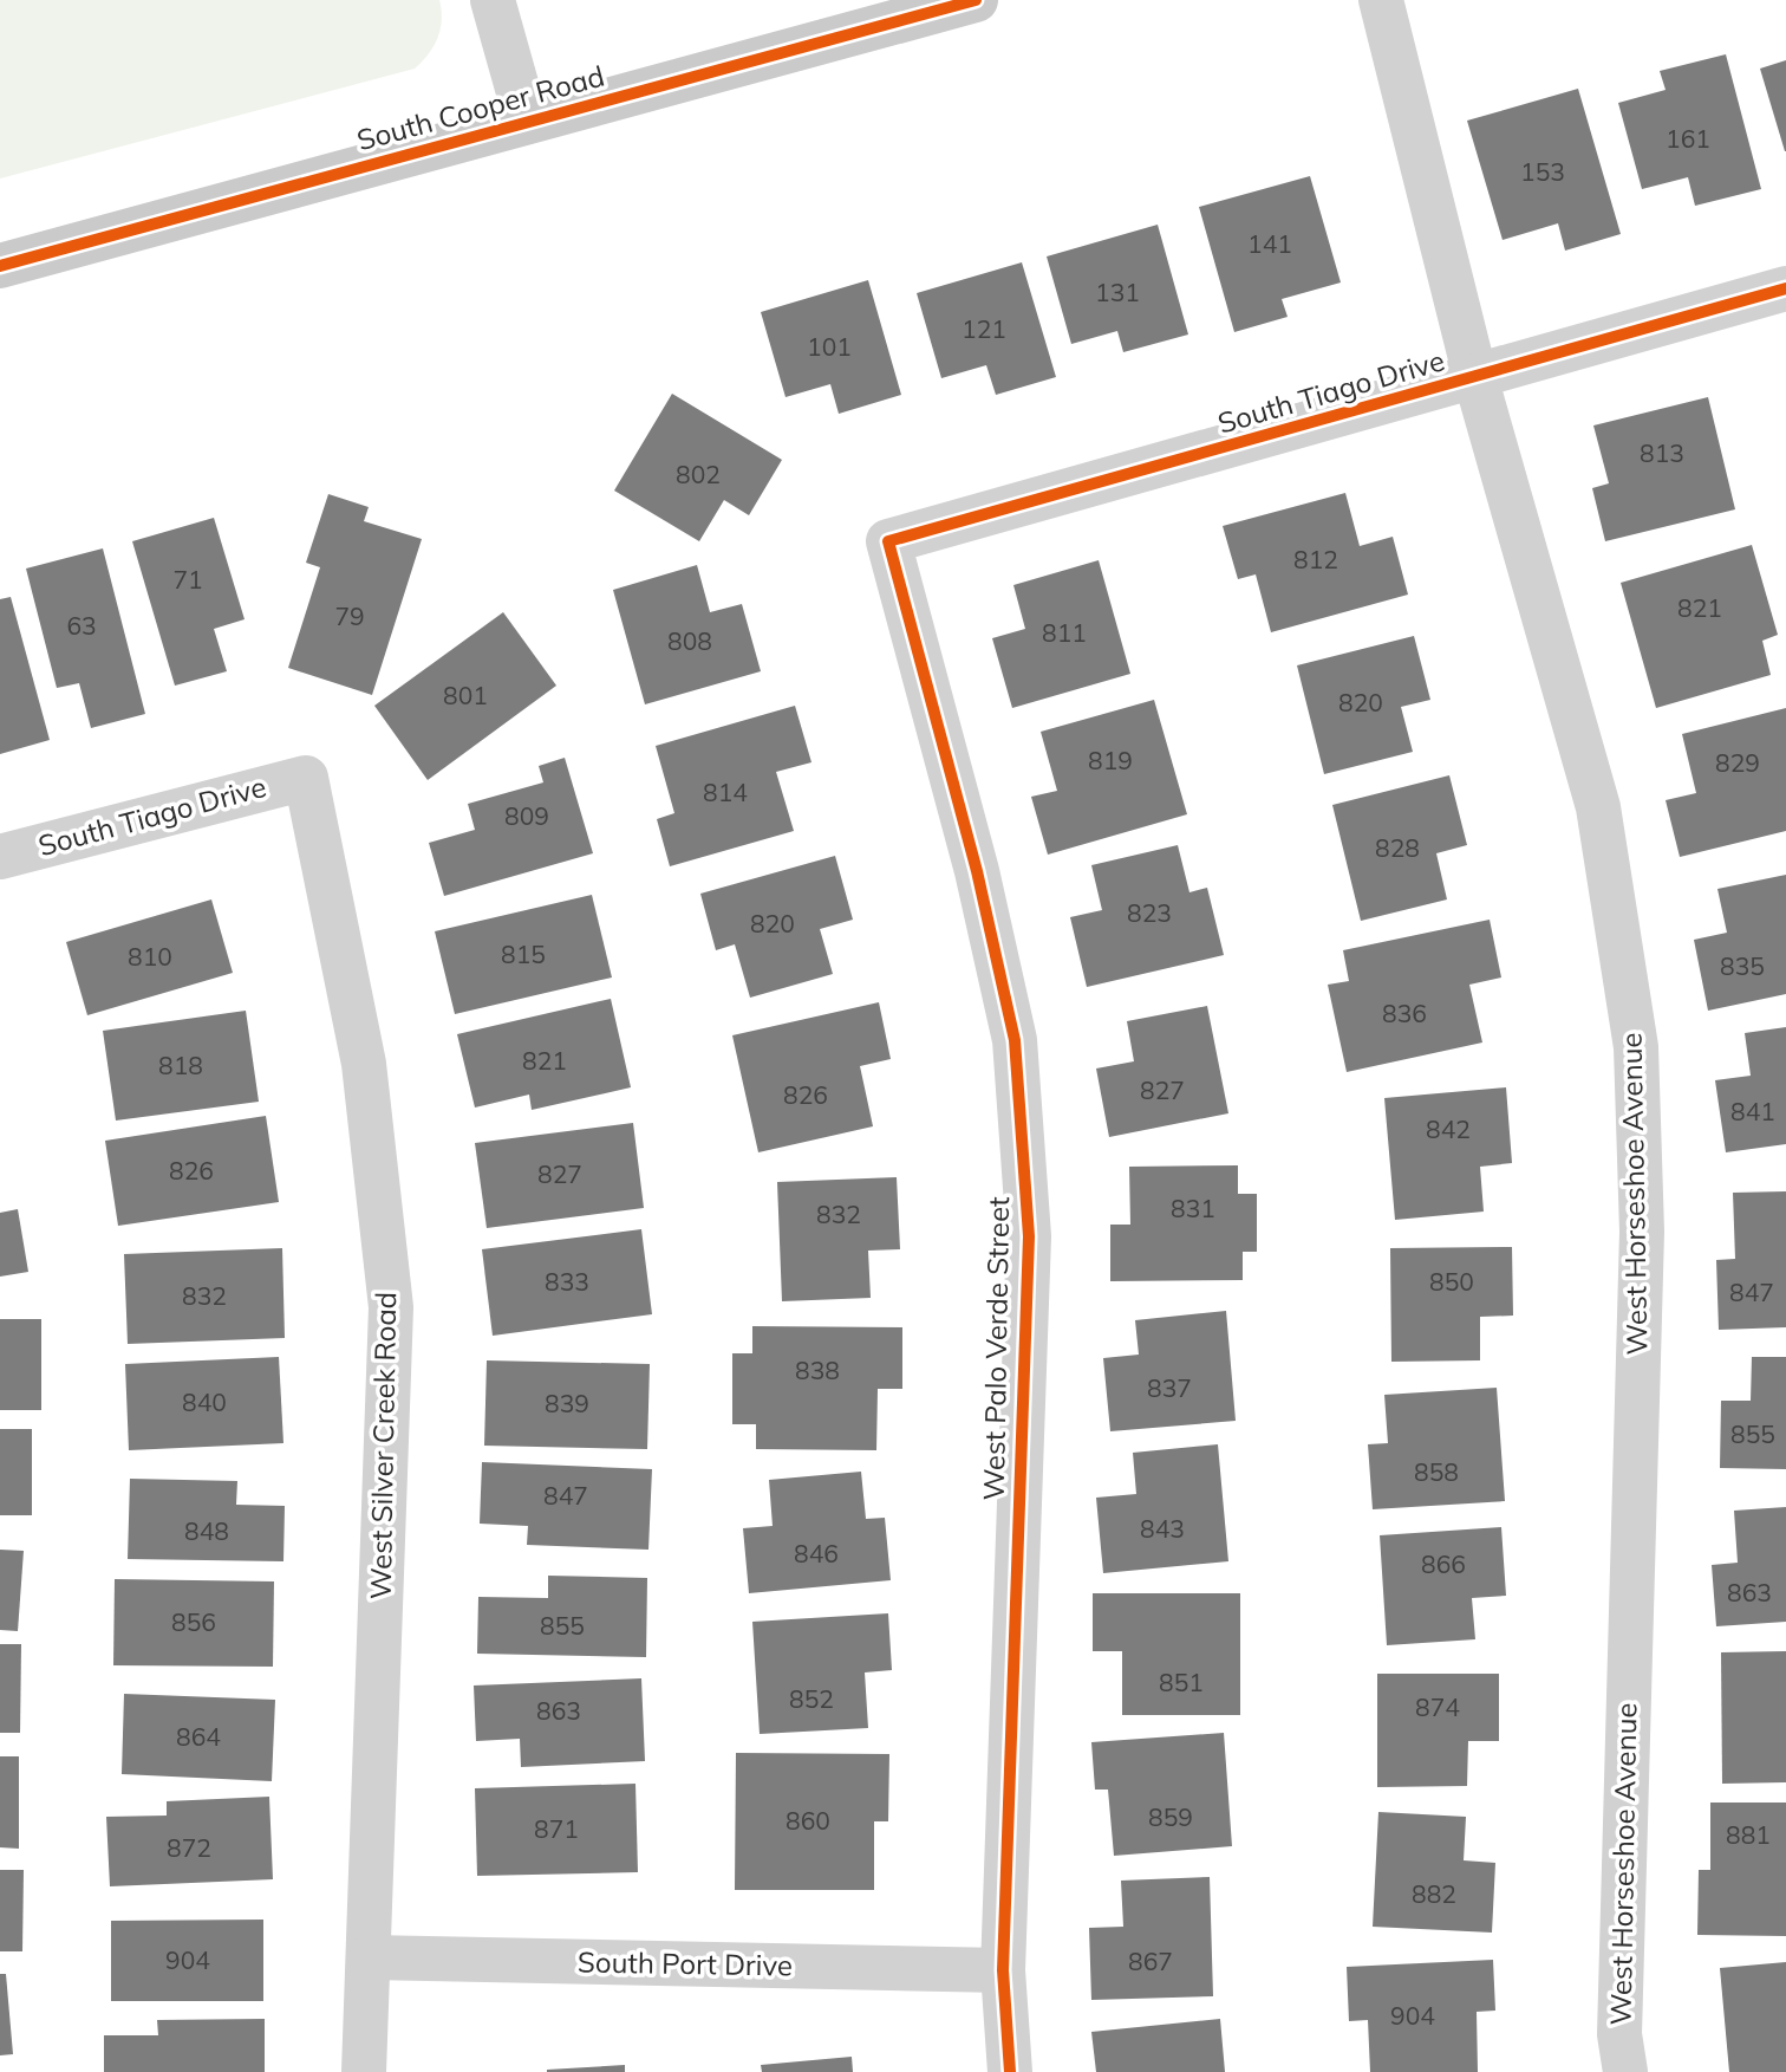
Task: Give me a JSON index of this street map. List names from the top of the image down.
{
  "streets": {
    "main road": ["South Cooper Road"],
    "street": [
      "South Tiago Drive",
      "West Horseshoe Avenue",
      "West Palo Verde Street",
      "West Silver Creek Road",
      "South Port Drive"
    ]
  },
  "crossings": [
    ["South Tiago Drive", "West Horseshoe Avenue"],
    ["South Tiago Drive", "West Palo Verde Street"],
    ["South Tiago Drive", "West Silver Creek Road"],
    ["West Palo Verde Street", "South Port Drive"],
    ["West Silver Creek Road", "South Port Drive"]
  ],
  "house_numbers": [
    "161",
    "153",
    "141",
    "131",
    "121",
    "101",
    "813",
    "802",
    "812",
    "71",
    "821",
    "79",
    "63",
    "811",
    "808",
    "801",
    "820",
    "819",
    "829",
    "814",
    "809",
    "828",
    "823",
    "820",
    "815",
    "810",
    "835",
    "836",
    "821",
    "818",
    "827",
    "826",
    "841",
    "842",
    "826",
    "827",
    "831",
    "832",
    "833",
    "850",
    "847",
    "832",
    "838",
    "837",
    "840",
    "839",
    "855",
    "858",
    "847",
    "843",
    "848",
    "846",
    "866",
    "863",
    "856",
    "855",
    "851",
    "852",
    "874",
    "863",
    "864",
    "859",
    "860",
    "871",
    "881",
    "872",
    "882",
    "904",
    "867",
    "904"
  ]
}
